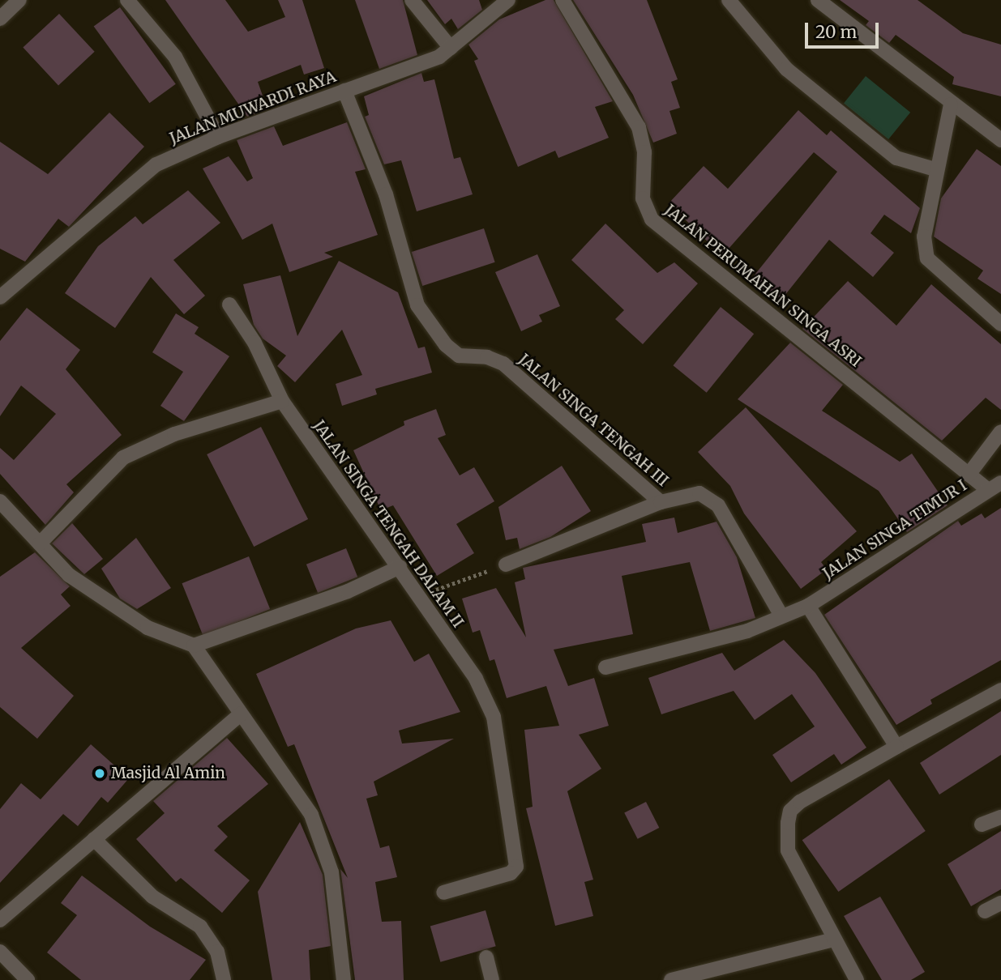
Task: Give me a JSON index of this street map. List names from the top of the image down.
{
  "streets": {
    "street": [
      "JALAN MUWARDI RAYA",
      "JALAN PERUMAHAN SINGA ASRI",
      "JALAN SINGA TENGAH III",
      "JALAN SINGA TENGAH DALAM II",
      "JALAN SINGA TIMUR I"
    ]
  },
  "crossings": [
    ["JALAN MUWARDI RAYA", "JALAN SINGA TENGAH III"],
    ["JALAN PERUMAHAN SINGA ASRI", "JALAN SINGA TIMUR I"],
    ["JALAN SINGA TENGAH III", "JALAN SINGA TIMUR I"]
  ],
  "places": ["Masjid Al Amin"],
  "scale_bar": "20 m"
}
